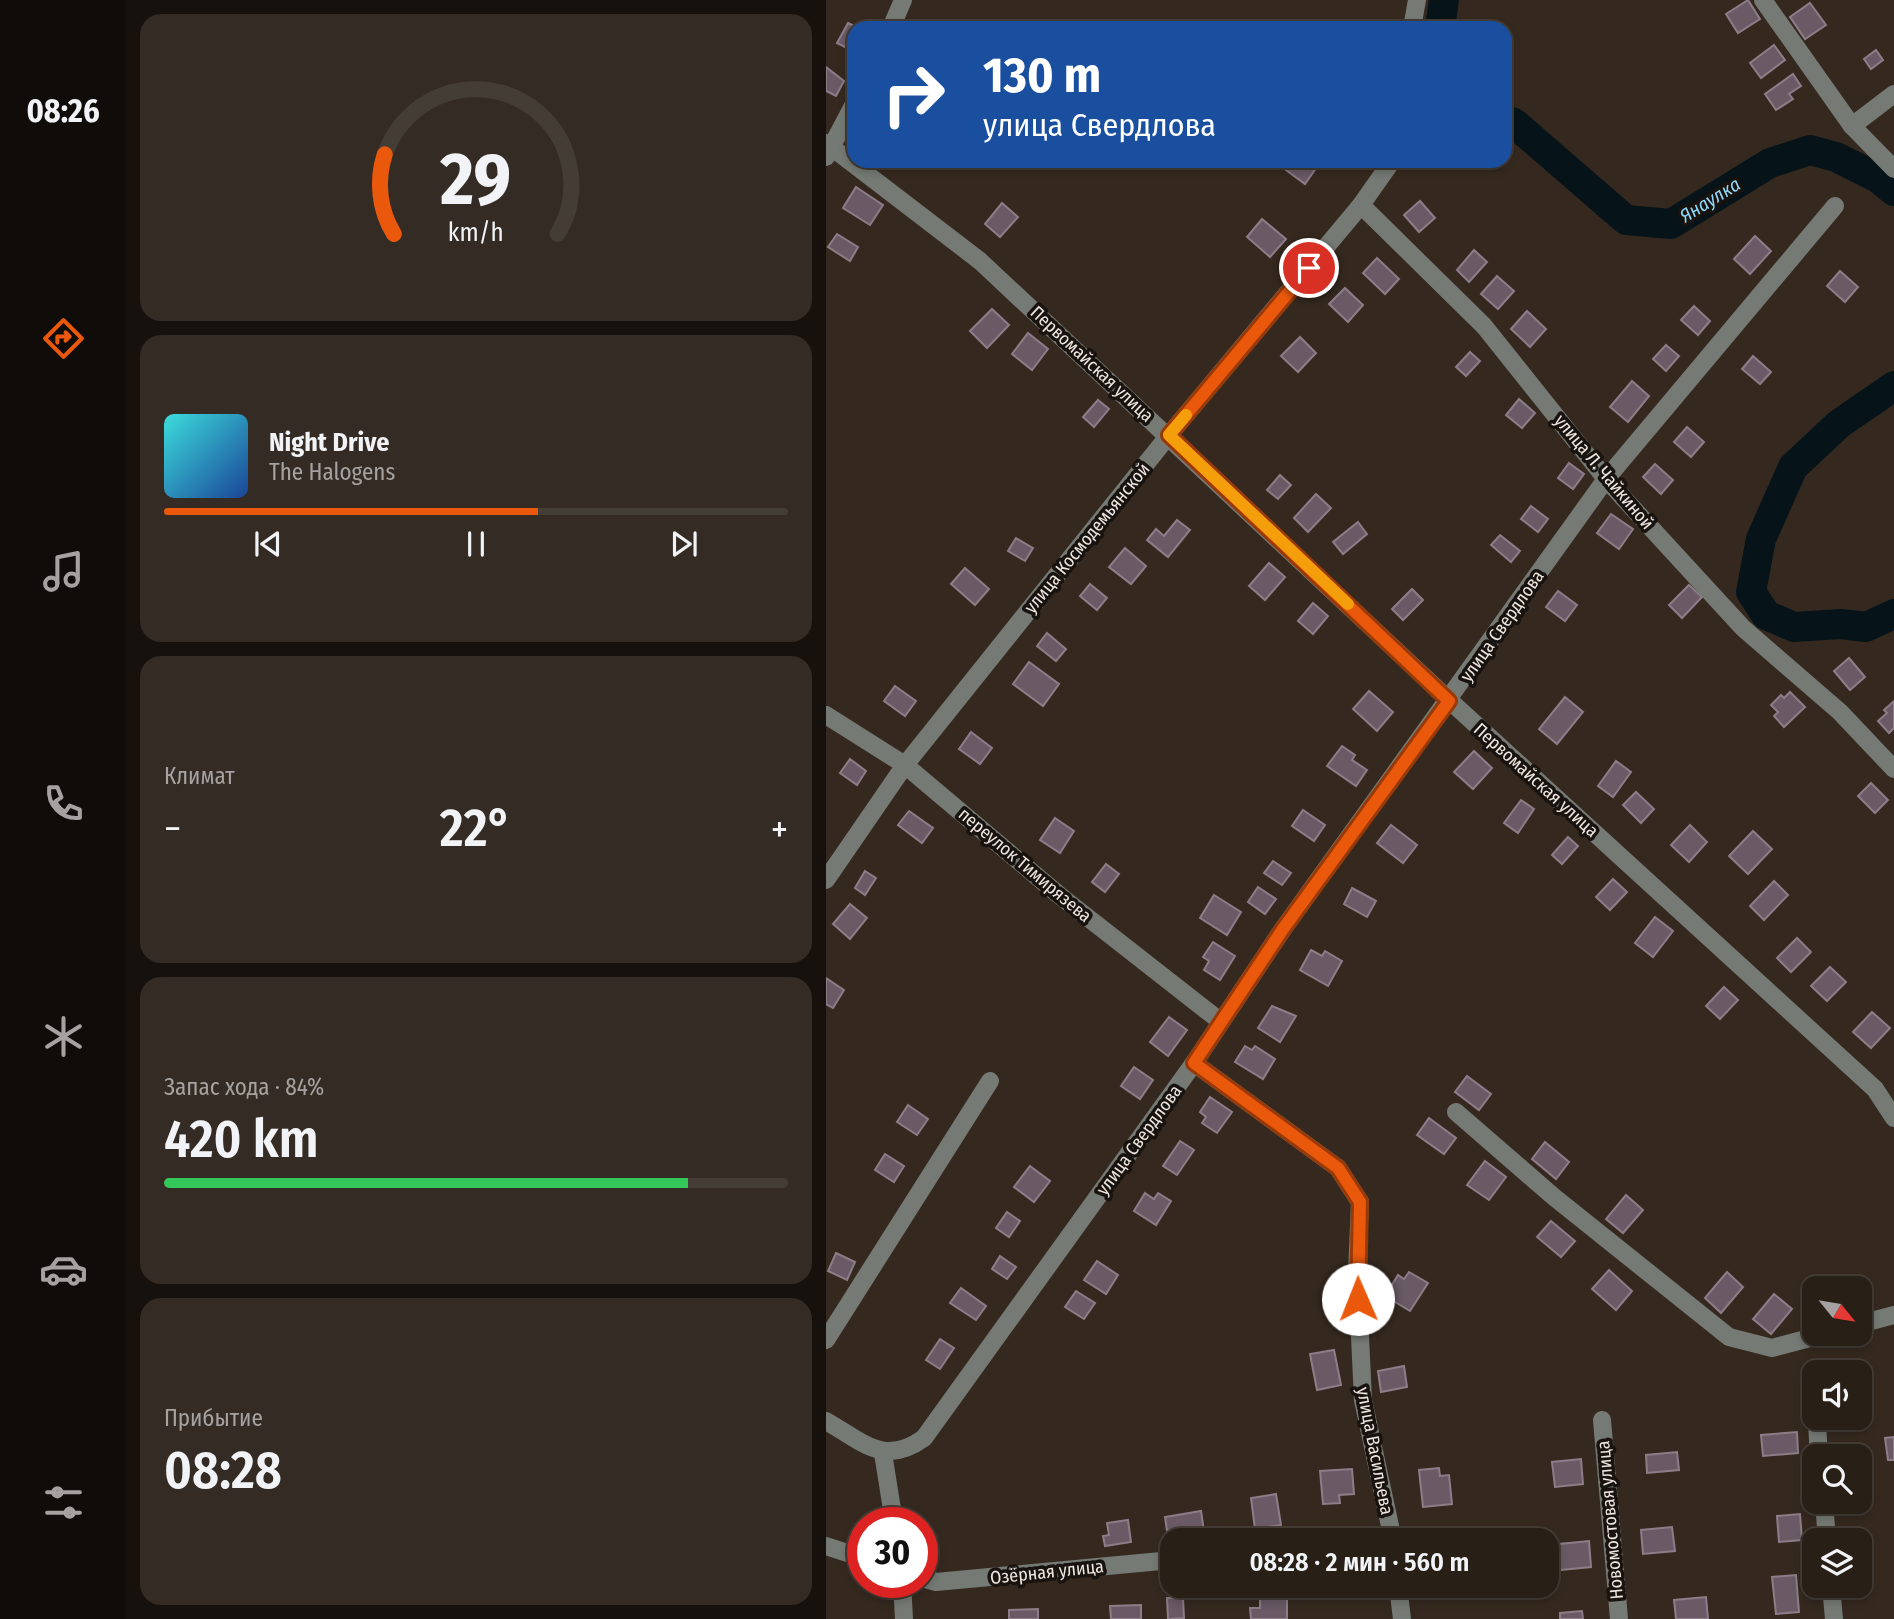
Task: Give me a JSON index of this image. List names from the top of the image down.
{
  "streets": {
    "street": [
      "Первомайская улица",
      "улица Л. Чайкиной",
      "улица Космодемьянской",
      "улица Свердлова",
      "переулок Тимирязева",
      "улица Васильева",
      "Новомостовая улица",
      "Озёрная улица"
    ]
  },
  "crossings": [
    ["Первомайская улица", "улица Космодемьянской"],
    ["Первомайская улица", "улица Свердлова"],
    ["улица Л. Чайкиной", "улица Космодемьянской"],
    ["улица Л. Чайкиной", "улица Свердлова"],
    ["улица Космодемьянской", "переулок Тимирязева"],
    ["улица Свердлова", "переулок Тимирязева"],
    ["улица Свердлова", "улица Васильева"]
  ],
  "water": ["Янаулка"],
  "north": "bottom right",
  "page": {
    "tabs": "08:26",
    "turn": ["130 m", "улица Свердлова"],
    "song": ["Night Drive", "The Halogens"],
    "tile": [
      "Климат",
      ["Запас хода · 84%", "420 km"],
      ["Прибытие", "08:28"]
    ],
    "heat": ["−", "22°", "+"],
    "limit": "30",
    "trip": "08:28 · 2 мин · 560 m",
    "gauge": ["29", "km/h"]
  }
}
